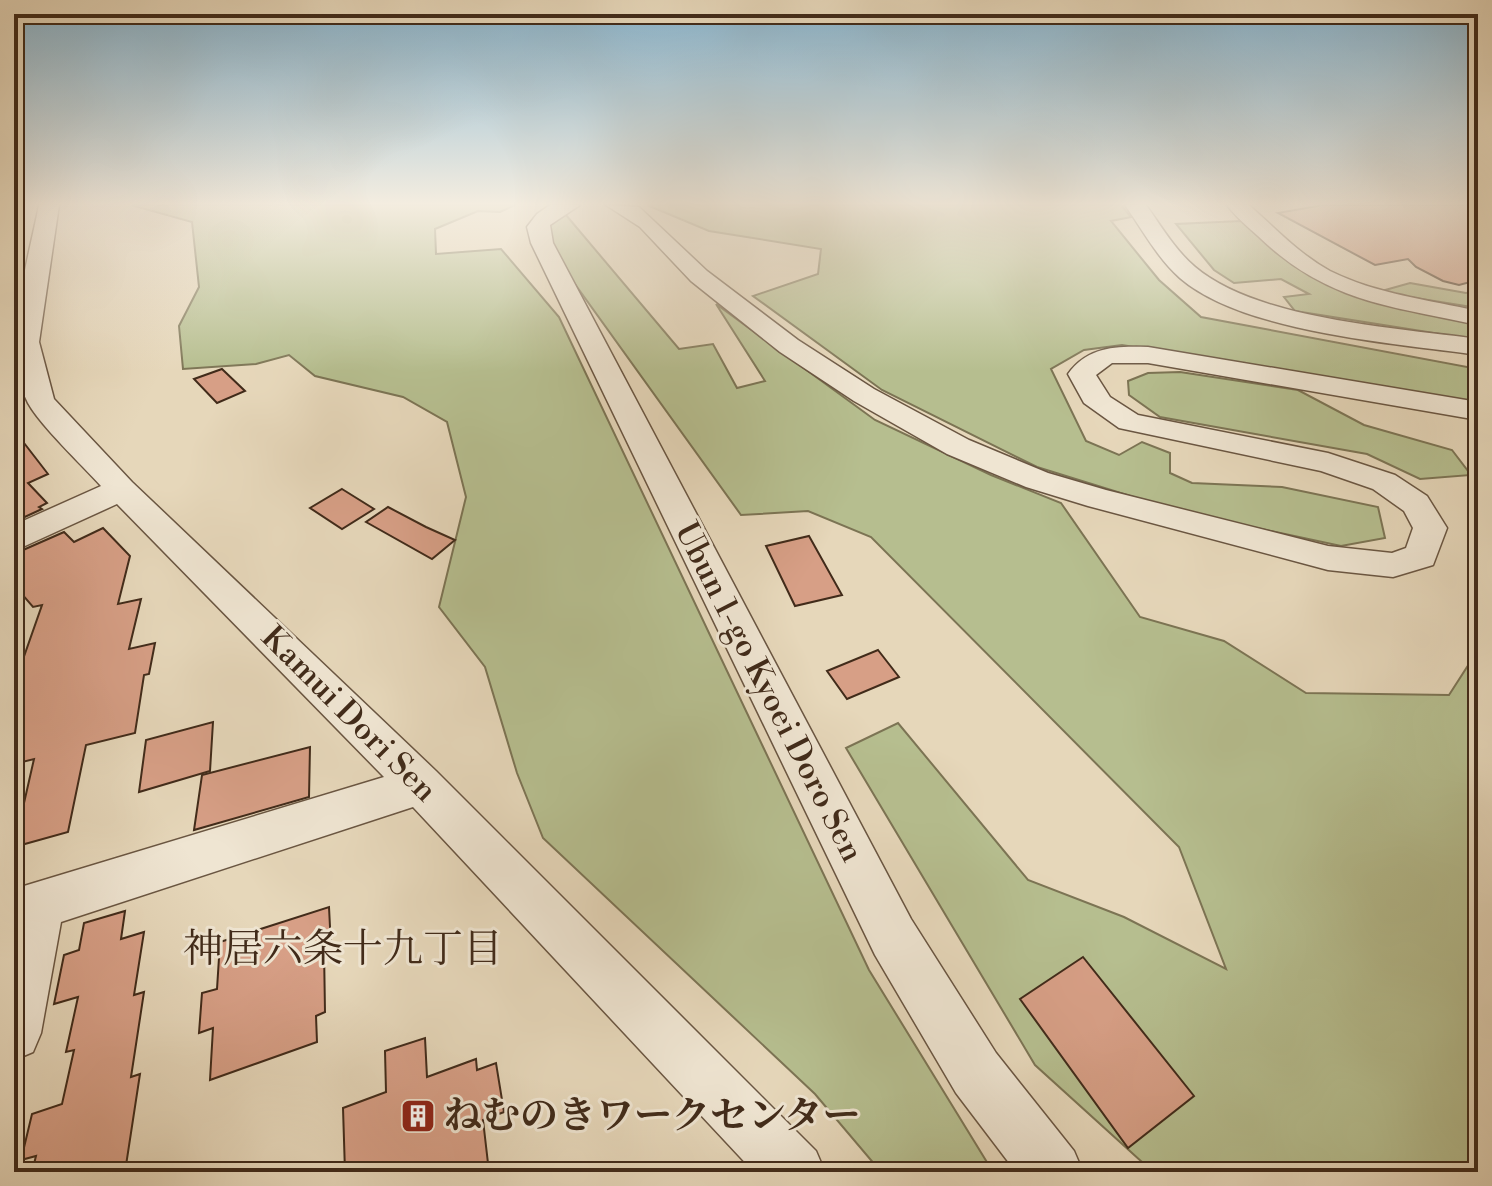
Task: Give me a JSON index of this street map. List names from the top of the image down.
{
  "streets": {
    "street": ["Ubun 1-go Kyoei Doro Sen", "Kamui Dori Sen"]
  },
  "districts": ["神居六条十九丁目"],
  "places": {
    "building": ["ねむのきワークセンター"]
  }
}
